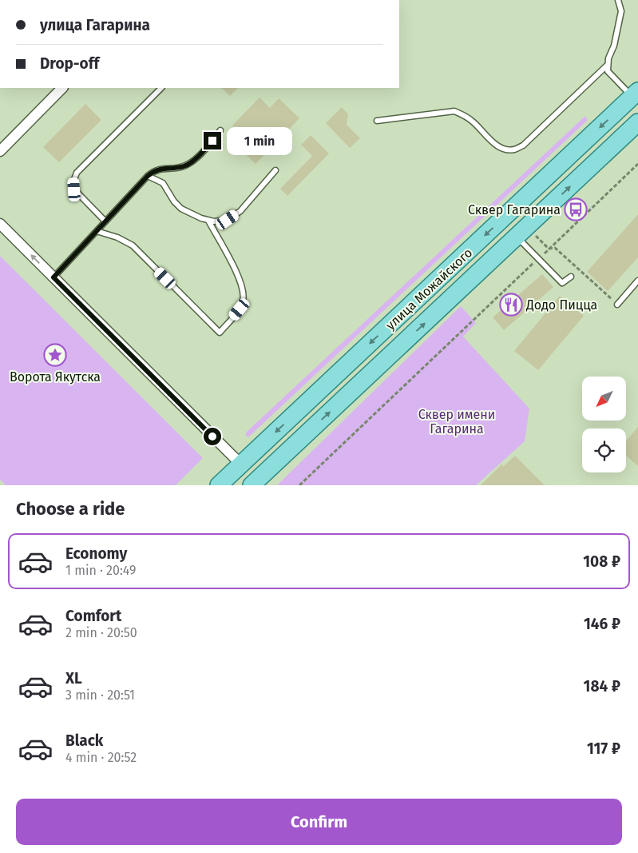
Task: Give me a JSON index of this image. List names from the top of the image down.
{
  "streets": {
    "main road": ["улица Можайского"]
  },
  "parks": ["Сквер имени Гагарина"],
  "places": {
    "bus stop": ["Сквер Гагарина"],
    "restaurant": ["Додо Пицца"],
    "place": ["Ворота Якутска"]
  },
  "north": "bottom left",
  "page": {
    "banner": ["улица Гагарина", "Drop-off"],
    "bubble": "1 min",
    "heading": "Choose a ride",
    "list": [
      {
        "name": "Economy",
        "note": "1 min · 20:49",
        "value": "108 ₽"
      },
      {
        "name": "Comfort",
        "note": "2 min · 20:50",
        "value": "146 ₽"
      },
      {
        "name": "XL",
        "note": "3 min · 20:51",
        "value": "184 ₽"
      },
      {
        "name": "Black",
        "note": "4 min · 20:52",
        "value": "117 ₽"
      }
    ],
    "buttons": "Confirm"
  }
}
